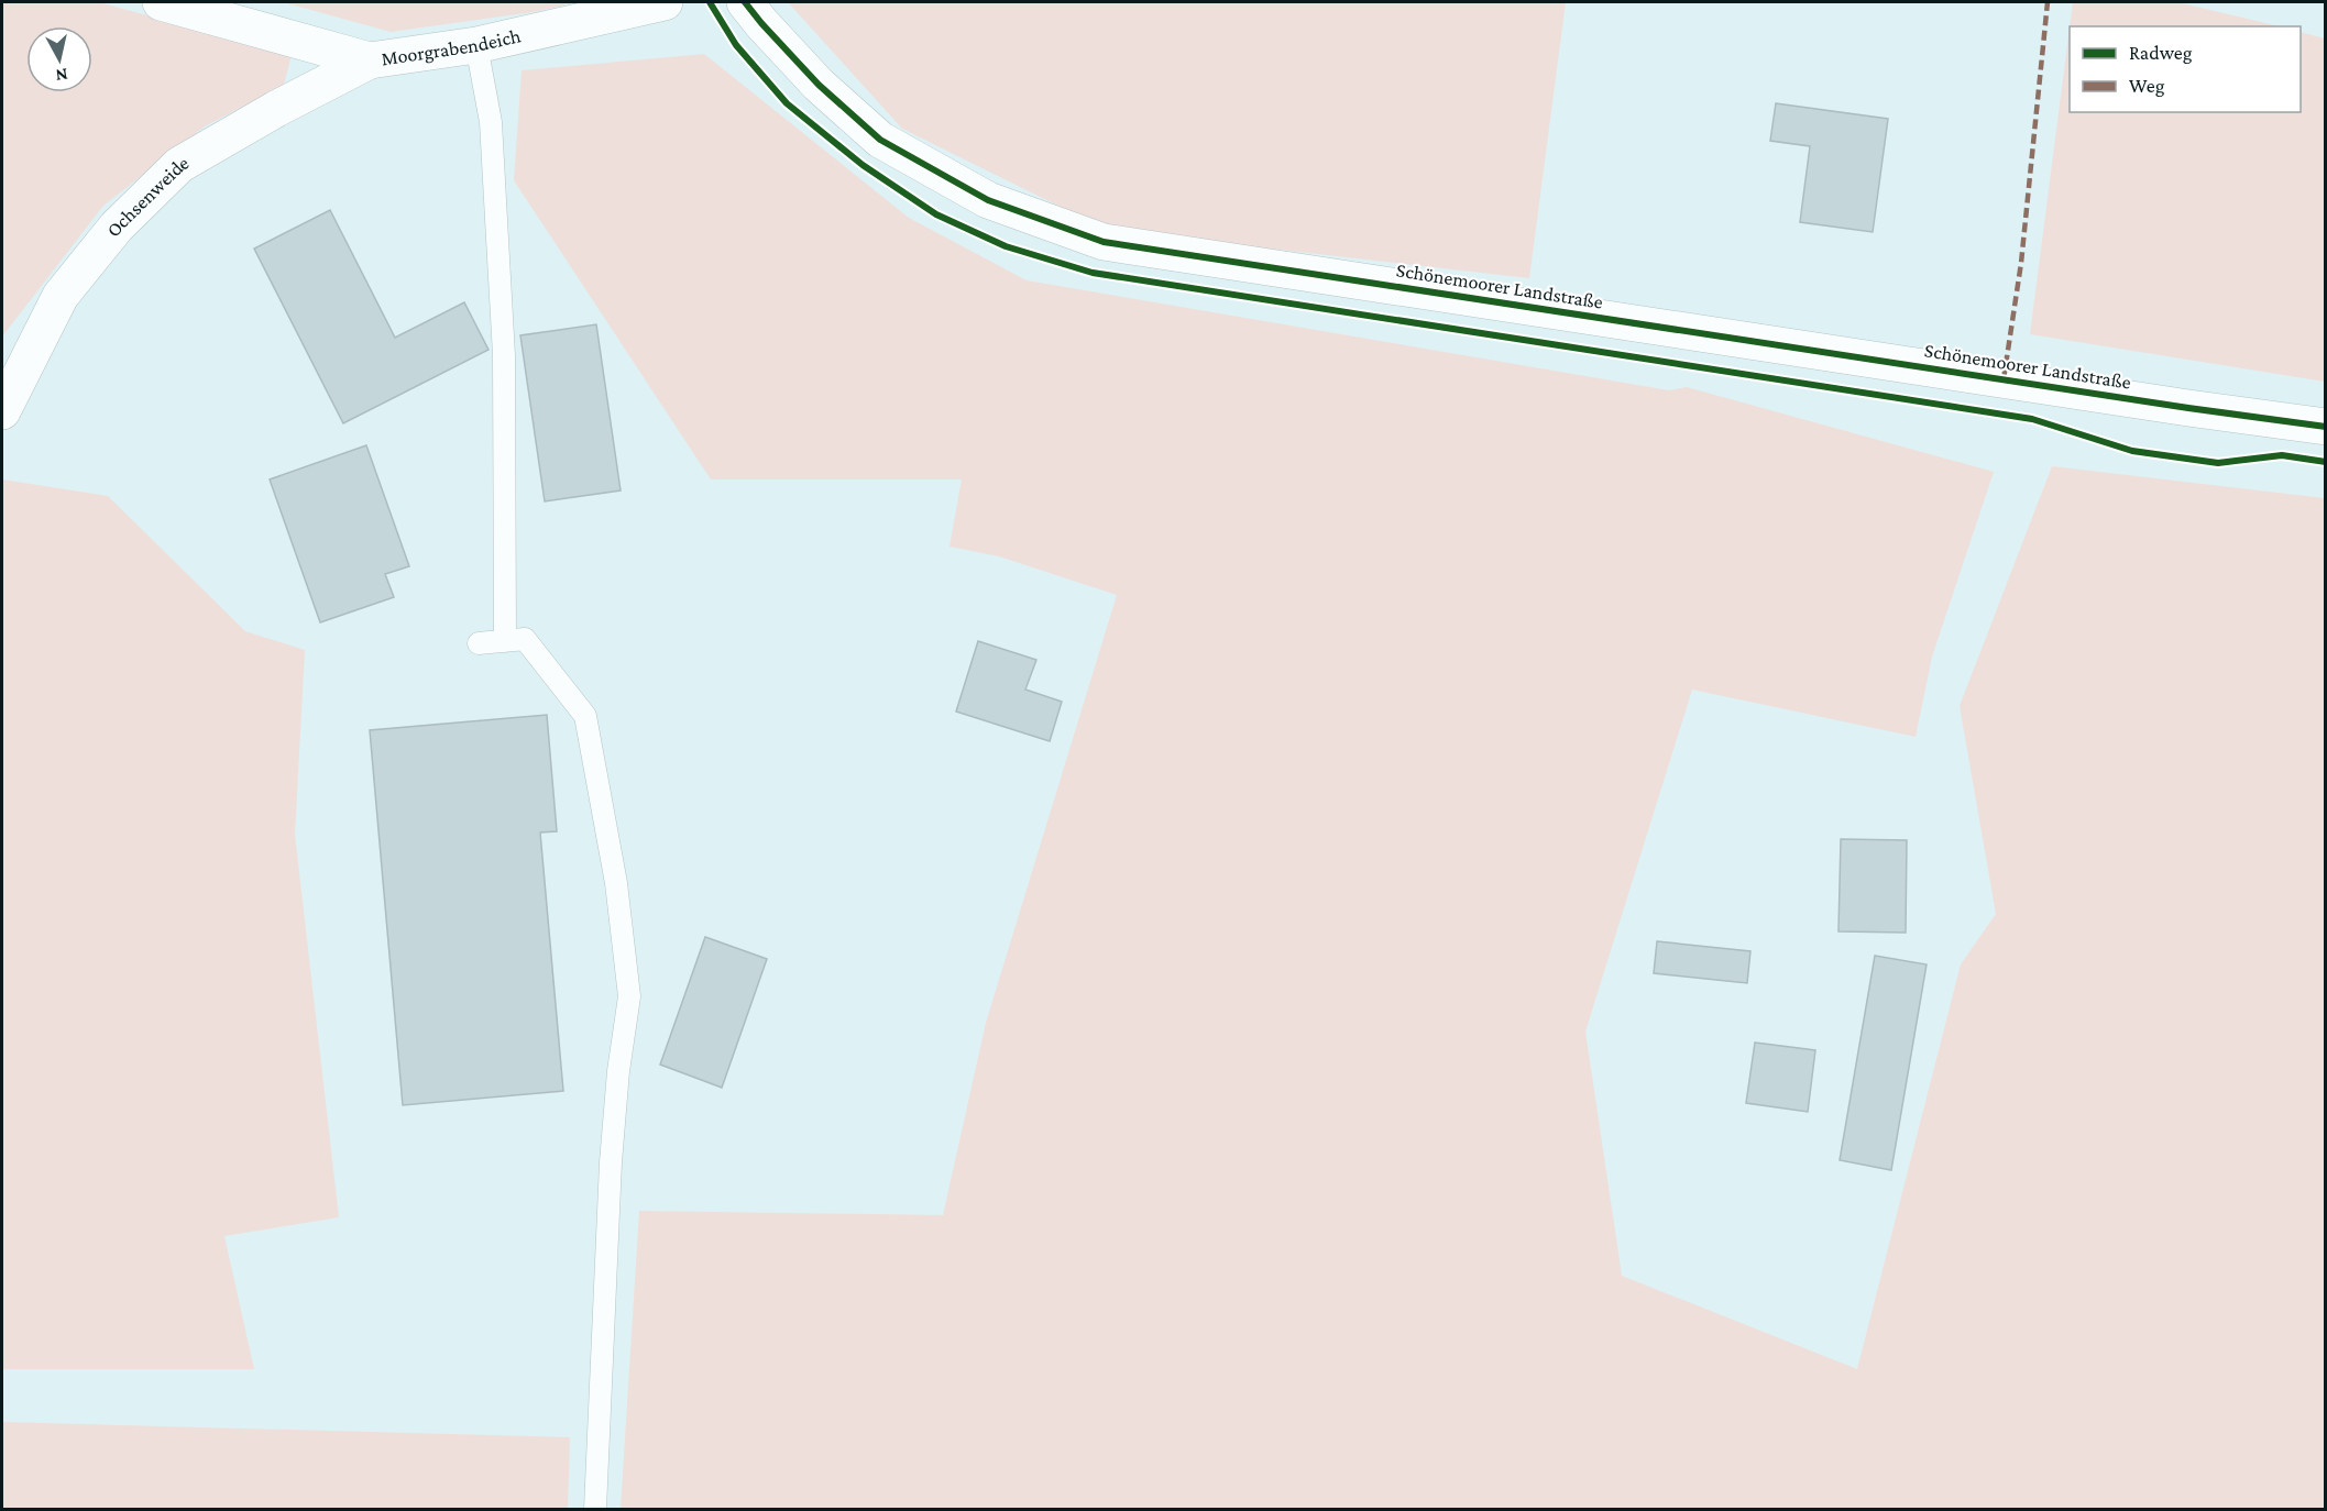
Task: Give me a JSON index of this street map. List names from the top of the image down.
{
  "streets": {
    "street": ["Moorgrabendeich", "Ochsenweide", "Schönemoorer Landstraße"]
  },
  "crossings": [
    ["Moorgrabendeich", "Ochsenweide"]
  ],
  "legend": ["Radweg", "Weg"],
  "north": "bottom"
}
